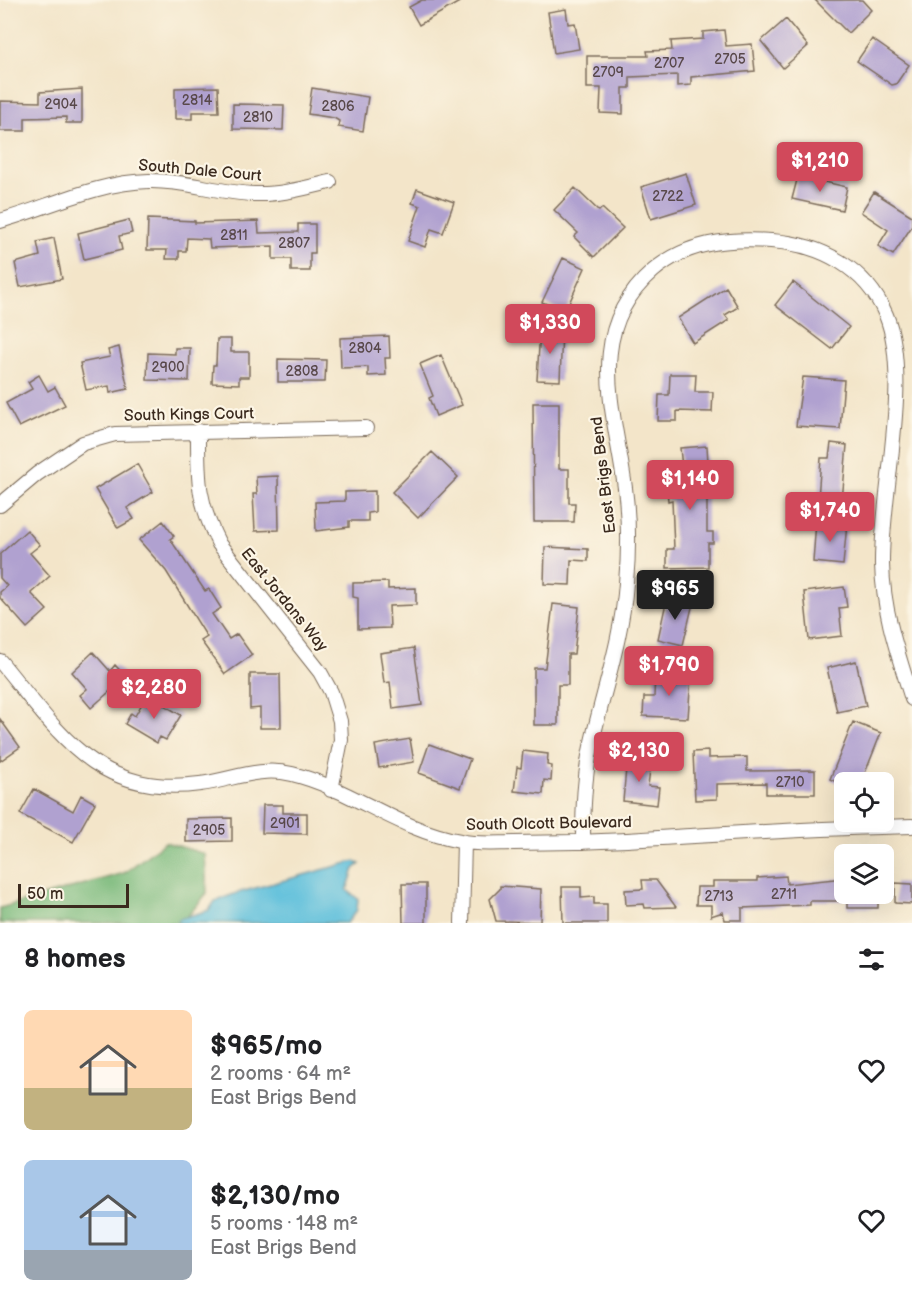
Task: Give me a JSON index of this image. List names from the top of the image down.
{
  "streets": {
    "street": [
      "South Dale Court",
      "South Kings Court",
      "East Brigs Bend",
      "East Jordans Way",
      "South Olcott Boulevard"
    ]
  },
  "crossings": [
    ["South Kings Court", "East Jordans Way"],
    ["East Brigs Bend", "South Olcott Boulevard"],
    ["East Jordans Way", "South Olcott Boulevard"]
  ],
  "house_numbers": [
    "2705",
    "2707",
    "2709",
    "2814",
    "2904",
    "2806",
    "2810",
    "2722",
    "2811",
    "2807",
    "2804",
    "2900",
    "2808",
    "2710",
    "2901",
    "2905",
    "2711",
    "2713"
  ],
  "scale_bar": "50 m",
  "page": {
    "price": [
      "$1,210",
      "$1,330",
      "$1,140",
      "$1,740",
      "$965",
      "$1,790",
      "$2,280",
      "$2,130"
    ],
    "scale": "50 m",
    "heading": "8 homes",
    "list": [
      {
        "name": "$965/mo",
        "note": "2 rooms · 64 m² · East Brigs Bend"
      },
      {
        "name": "$2,130/mo",
        "note": "5 rooms · 148 m² · East Brigs Bend"
      }
    ]
  }
}
